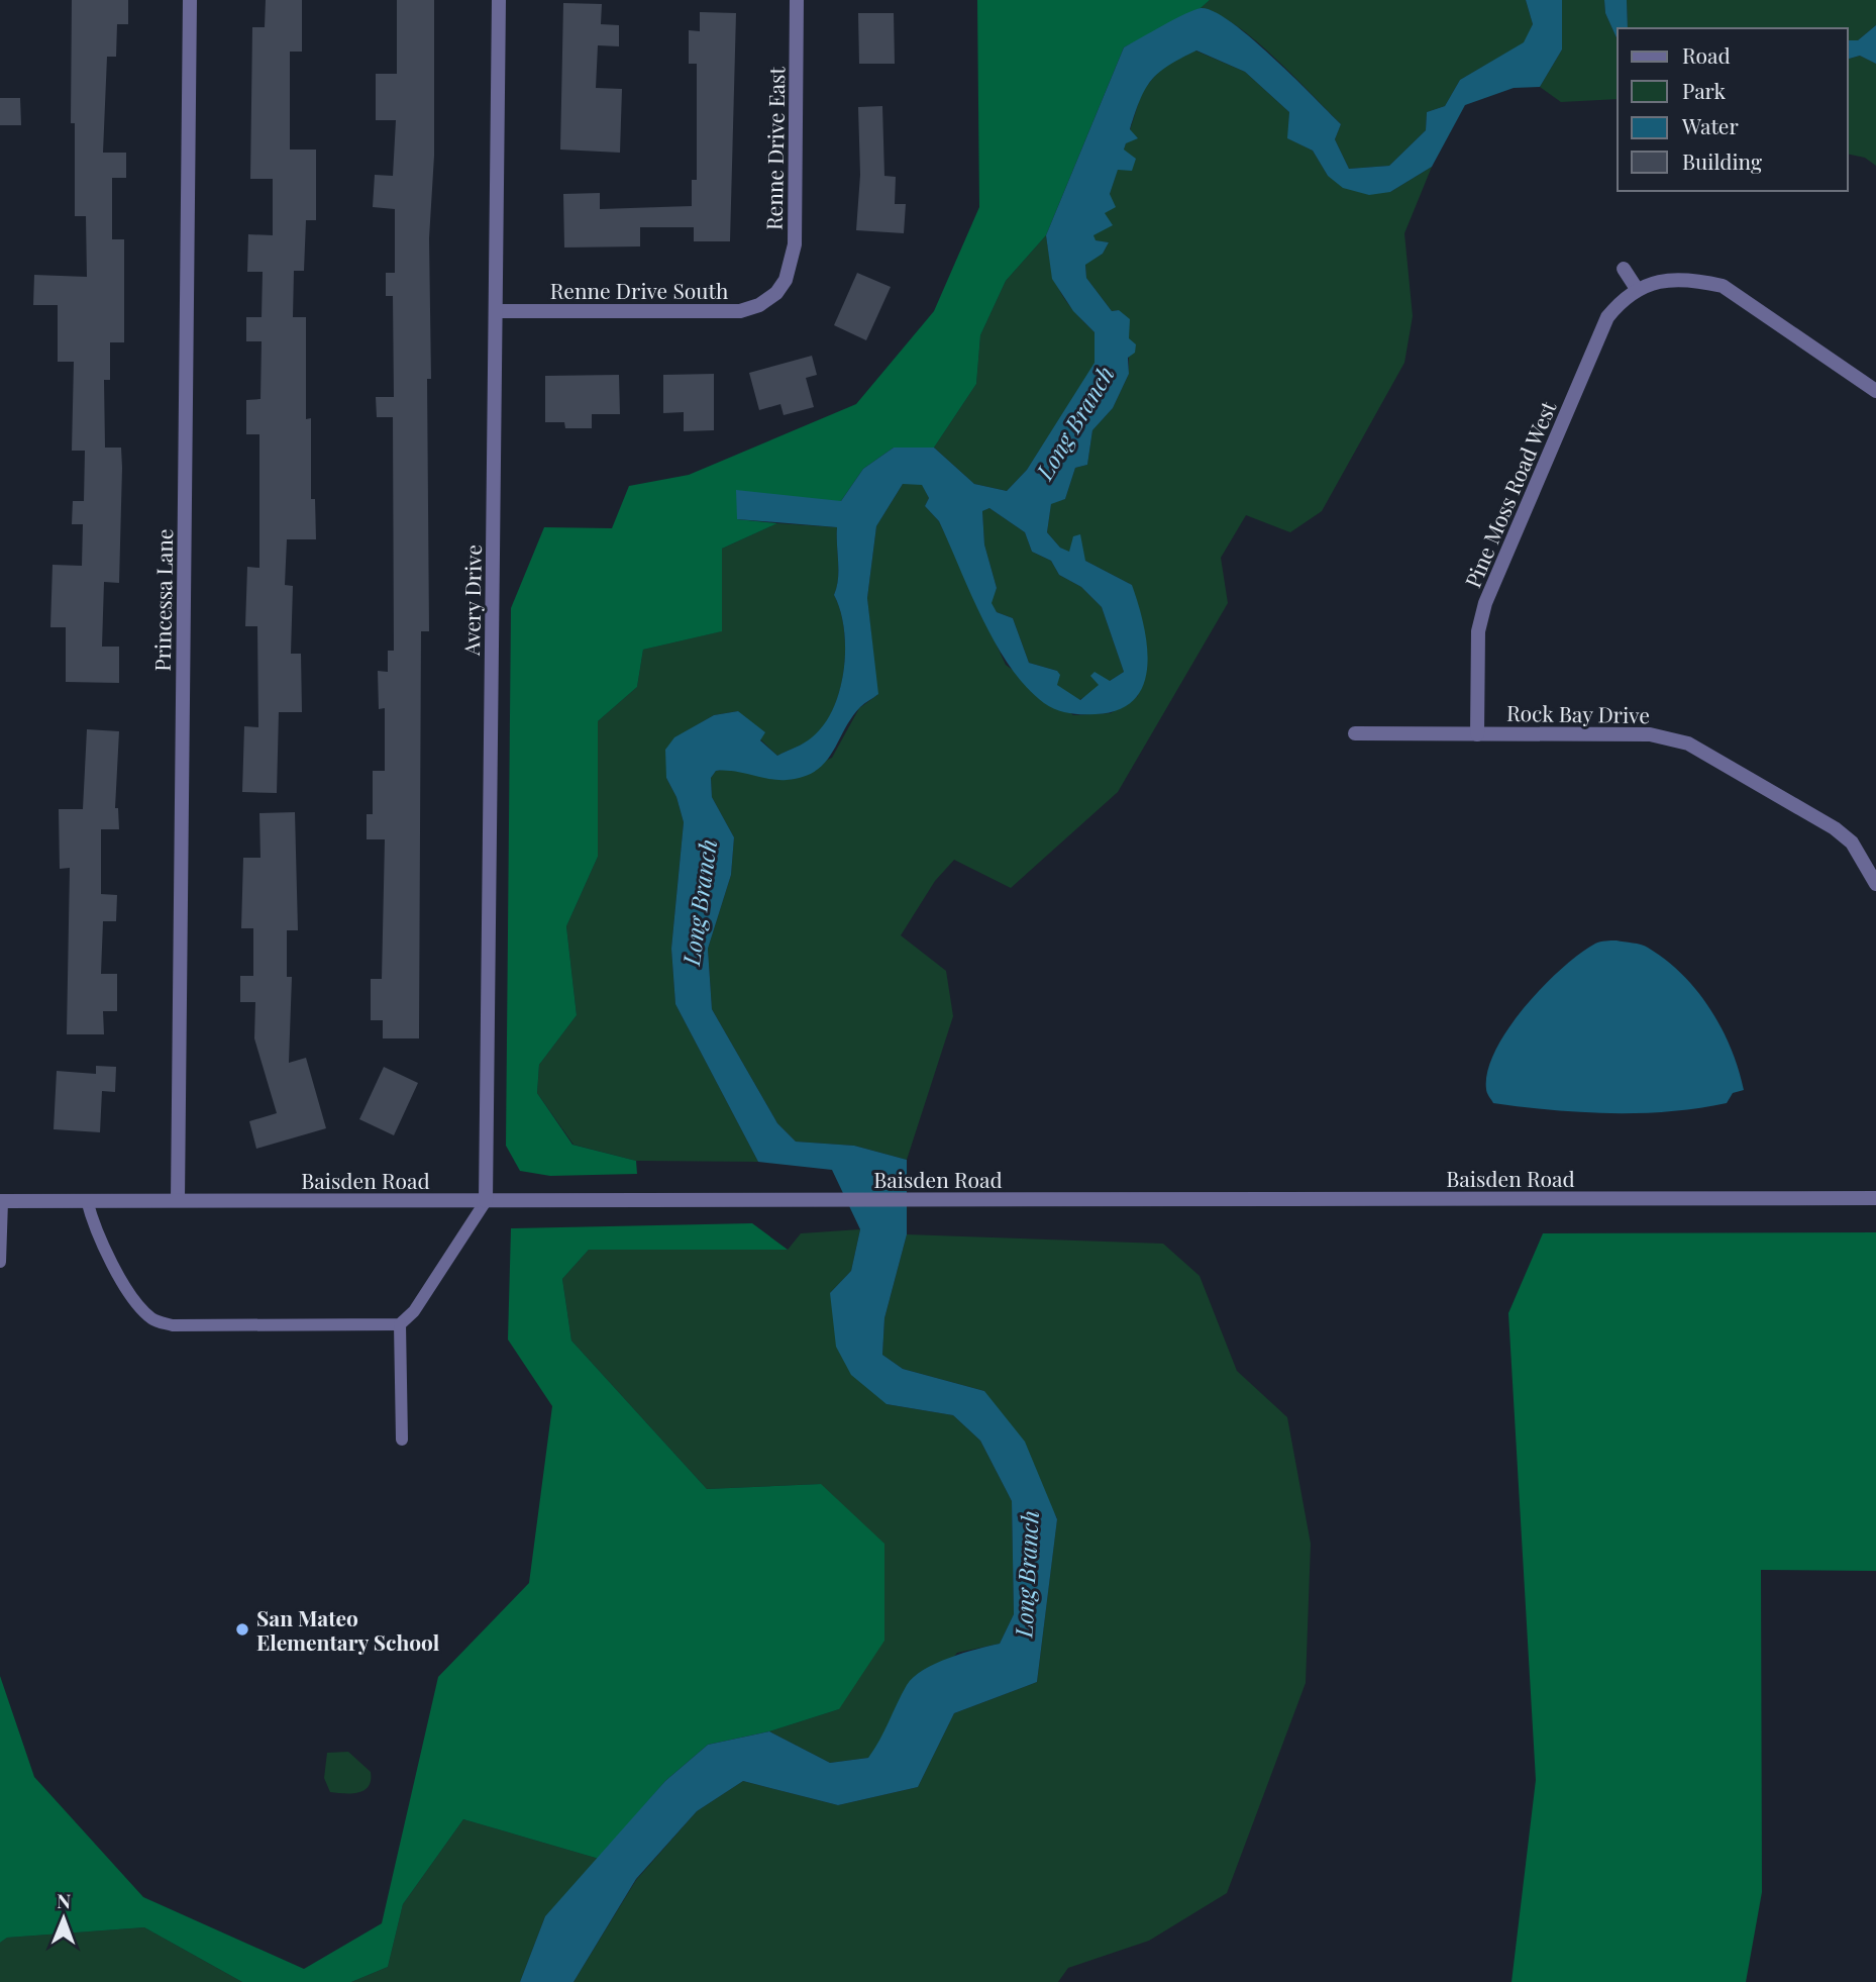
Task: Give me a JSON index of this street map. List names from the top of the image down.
{
  "streets": {
    "street": [
      "Renne Drive East",
      "Renne Drive South",
      "Pine Moss Road West",
      "Princessa Lane",
      "Avery Drive",
      "Rock Bay Drive",
      "Baisden Road"
    ]
  },
  "crossings": [
    ["Renne Drive East", "Renne Drive South"],
    ["Renne Drive South", "Avery Drive"],
    ["Pine Moss Road West", "Rock Bay Drive"],
    ["Princessa Lane", "Baisden Road"],
    ["Avery Drive", "Baisden Road"]
  ],
  "water": ["Long Branch"],
  "places": ["San Mateo Elementary School"],
  "legend": [
    "Road",
    "Park",
    "Water",
    "Building"
  ],
  "north": "top"
}
